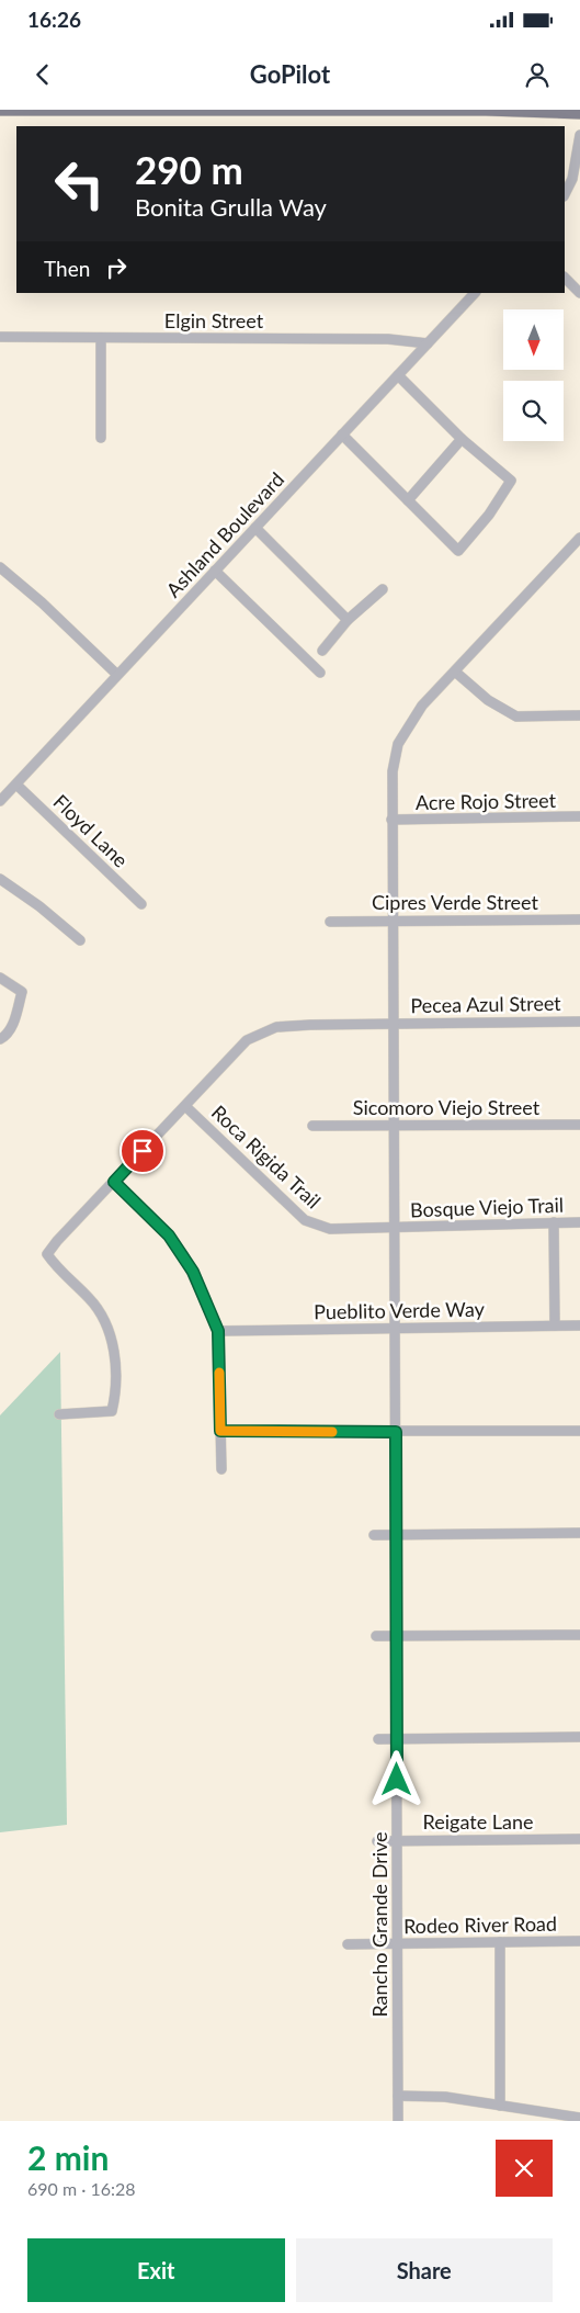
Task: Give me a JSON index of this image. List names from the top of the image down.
{
  "streets": {
    "street": [
      "Elgin Street",
      "Ashland Boulevard",
      "Acre Rojo Street",
      "Floyd Lane",
      "Cipres Verde Street",
      "Pecea Azul Street",
      "Sicomoro Viejo Street",
      "Roca Rigida Trail",
      "Bosque Viejo Trail",
      "Pueblito Verde Way",
      "Reigate Lane",
      "Rancho Grande Drive",
      "Rodeo River Road"
    ]
  },
  "crossings": [
    ["Elgin Street", "Ashland Boulevard"],
    ["Ashland Boulevard", "Floyd Lane"],
    ["Acre Rojo Street", "Rancho Grande Drive"],
    ["Cipres Verde Street", "Rancho Grande Drive"],
    ["Pecea Azul Street", "Roca Rigida Trail"],
    ["Pecea Azul Street", "Rancho Grande Drive"],
    ["Sicomoro Viejo Street", "Rancho Grande Drive"],
    ["Roca Rigida Trail", "Bosque Viejo Trail"],
    ["Roca Rigida Trail", "Rancho Grande Drive"],
    ["Bosque Viejo Trail", "Rancho Grande Drive"],
    ["Pueblito Verde Way", "Rancho Grande Drive"],
    ["Reigate Lane", "Rancho Grande Drive"],
    ["Rancho Grande Drive", "Rodeo River Road"]
  ],
  "north": "bottom",
  "page": {
    "status": "16:26",
    "header": "GoPilot",
    "turn": ["290 m", "Bonita Grulla Way"],
    "then": "Then",
    "heading": ["2 min", "690 m · 16:28"],
    "buttons": ["Exit", "Share"]
  }
}
